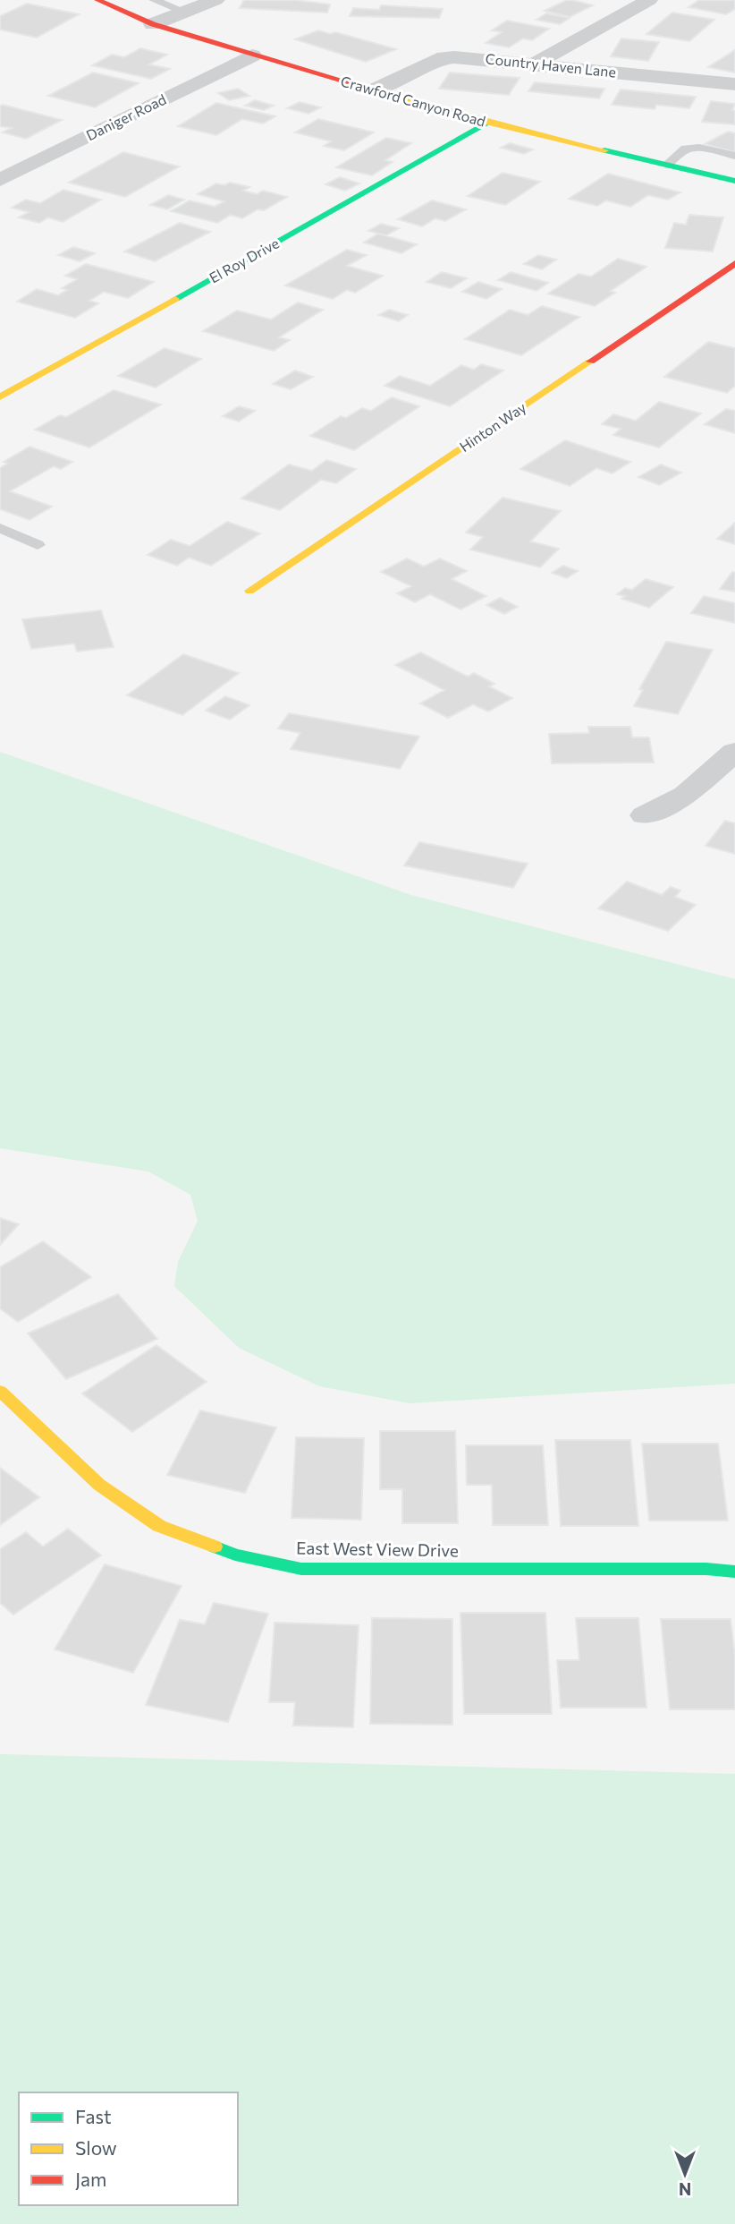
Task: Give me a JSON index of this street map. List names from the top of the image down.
{
  "streets": {
    "street": [
      "Country Haven Lane",
      "Crawford Canyon Road",
      "Daniger Road",
      "El Roy Drive",
      "Hinton Way",
      "East West View Drive"
    ]
  },
  "crossings": [
    ["Country Haven Lane", "Crawford Canyon Road"],
    ["Crawford Canyon Road", "Daniger Road"],
    ["Crawford Canyon Road", "El Roy Drive"]
  ],
  "legend": ["Fast", "Slow", "Jam"],
  "north": "bottom"
}
